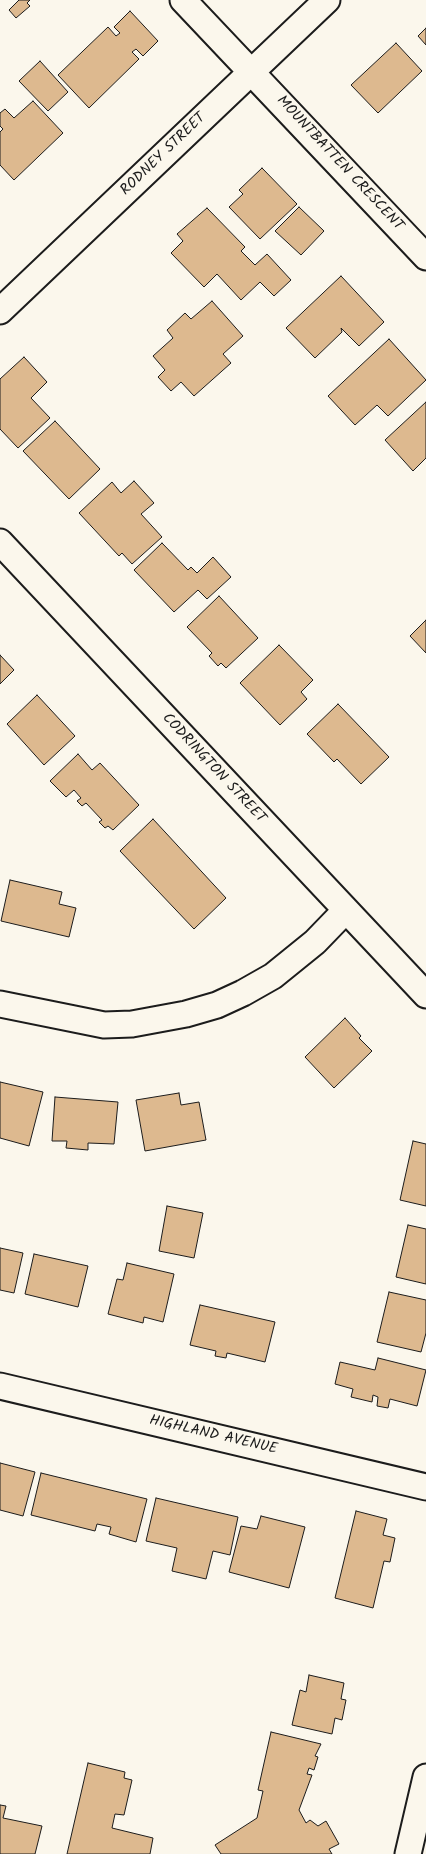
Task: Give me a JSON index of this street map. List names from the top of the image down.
{
  "streets": {
    "street": [
      "RODNEY STREET",
      "MOUNTBATTEN CRESCENT",
      "CODRINGTON STREET",
      "HIGHLAND AVENUE"
    ]
  },
  "crossings": [
    ["RODNEY STREET", "MOUNTBATTEN CRESCENT"]
  ]
}
